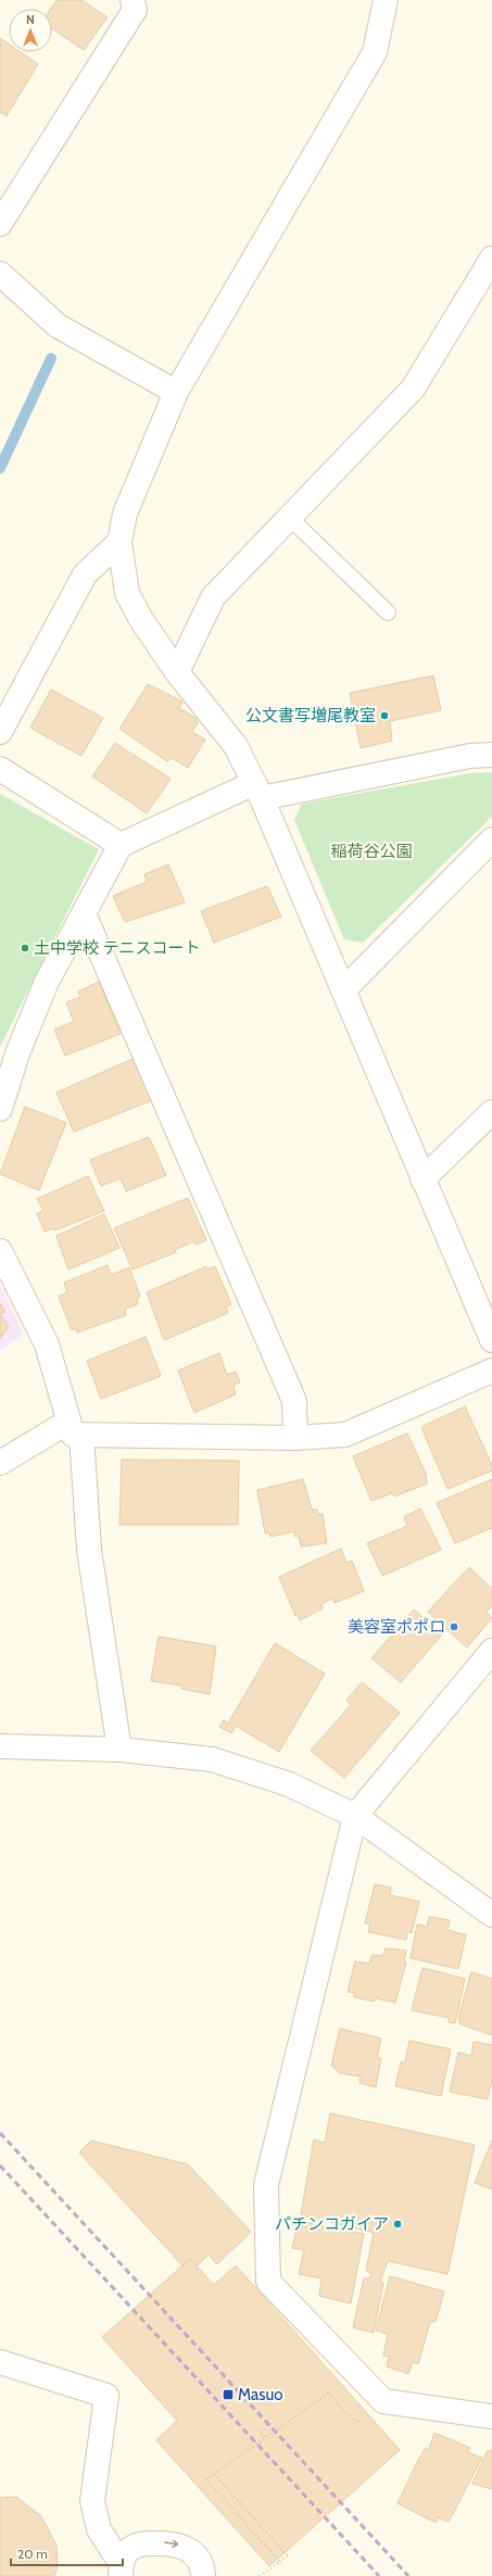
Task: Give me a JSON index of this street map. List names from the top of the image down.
{
  "parks": ["稲荷谷公園"],
  "places": {
    "other": [
      "公文書写増尾教室",
      "土中学校 テニスコート",
      "美容室ポポロ",
      "パチンコガイア"
    ],
    "transit": ["Masuo"]
  },
  "scale_bar": "20 m",
  "north": "top"
}
